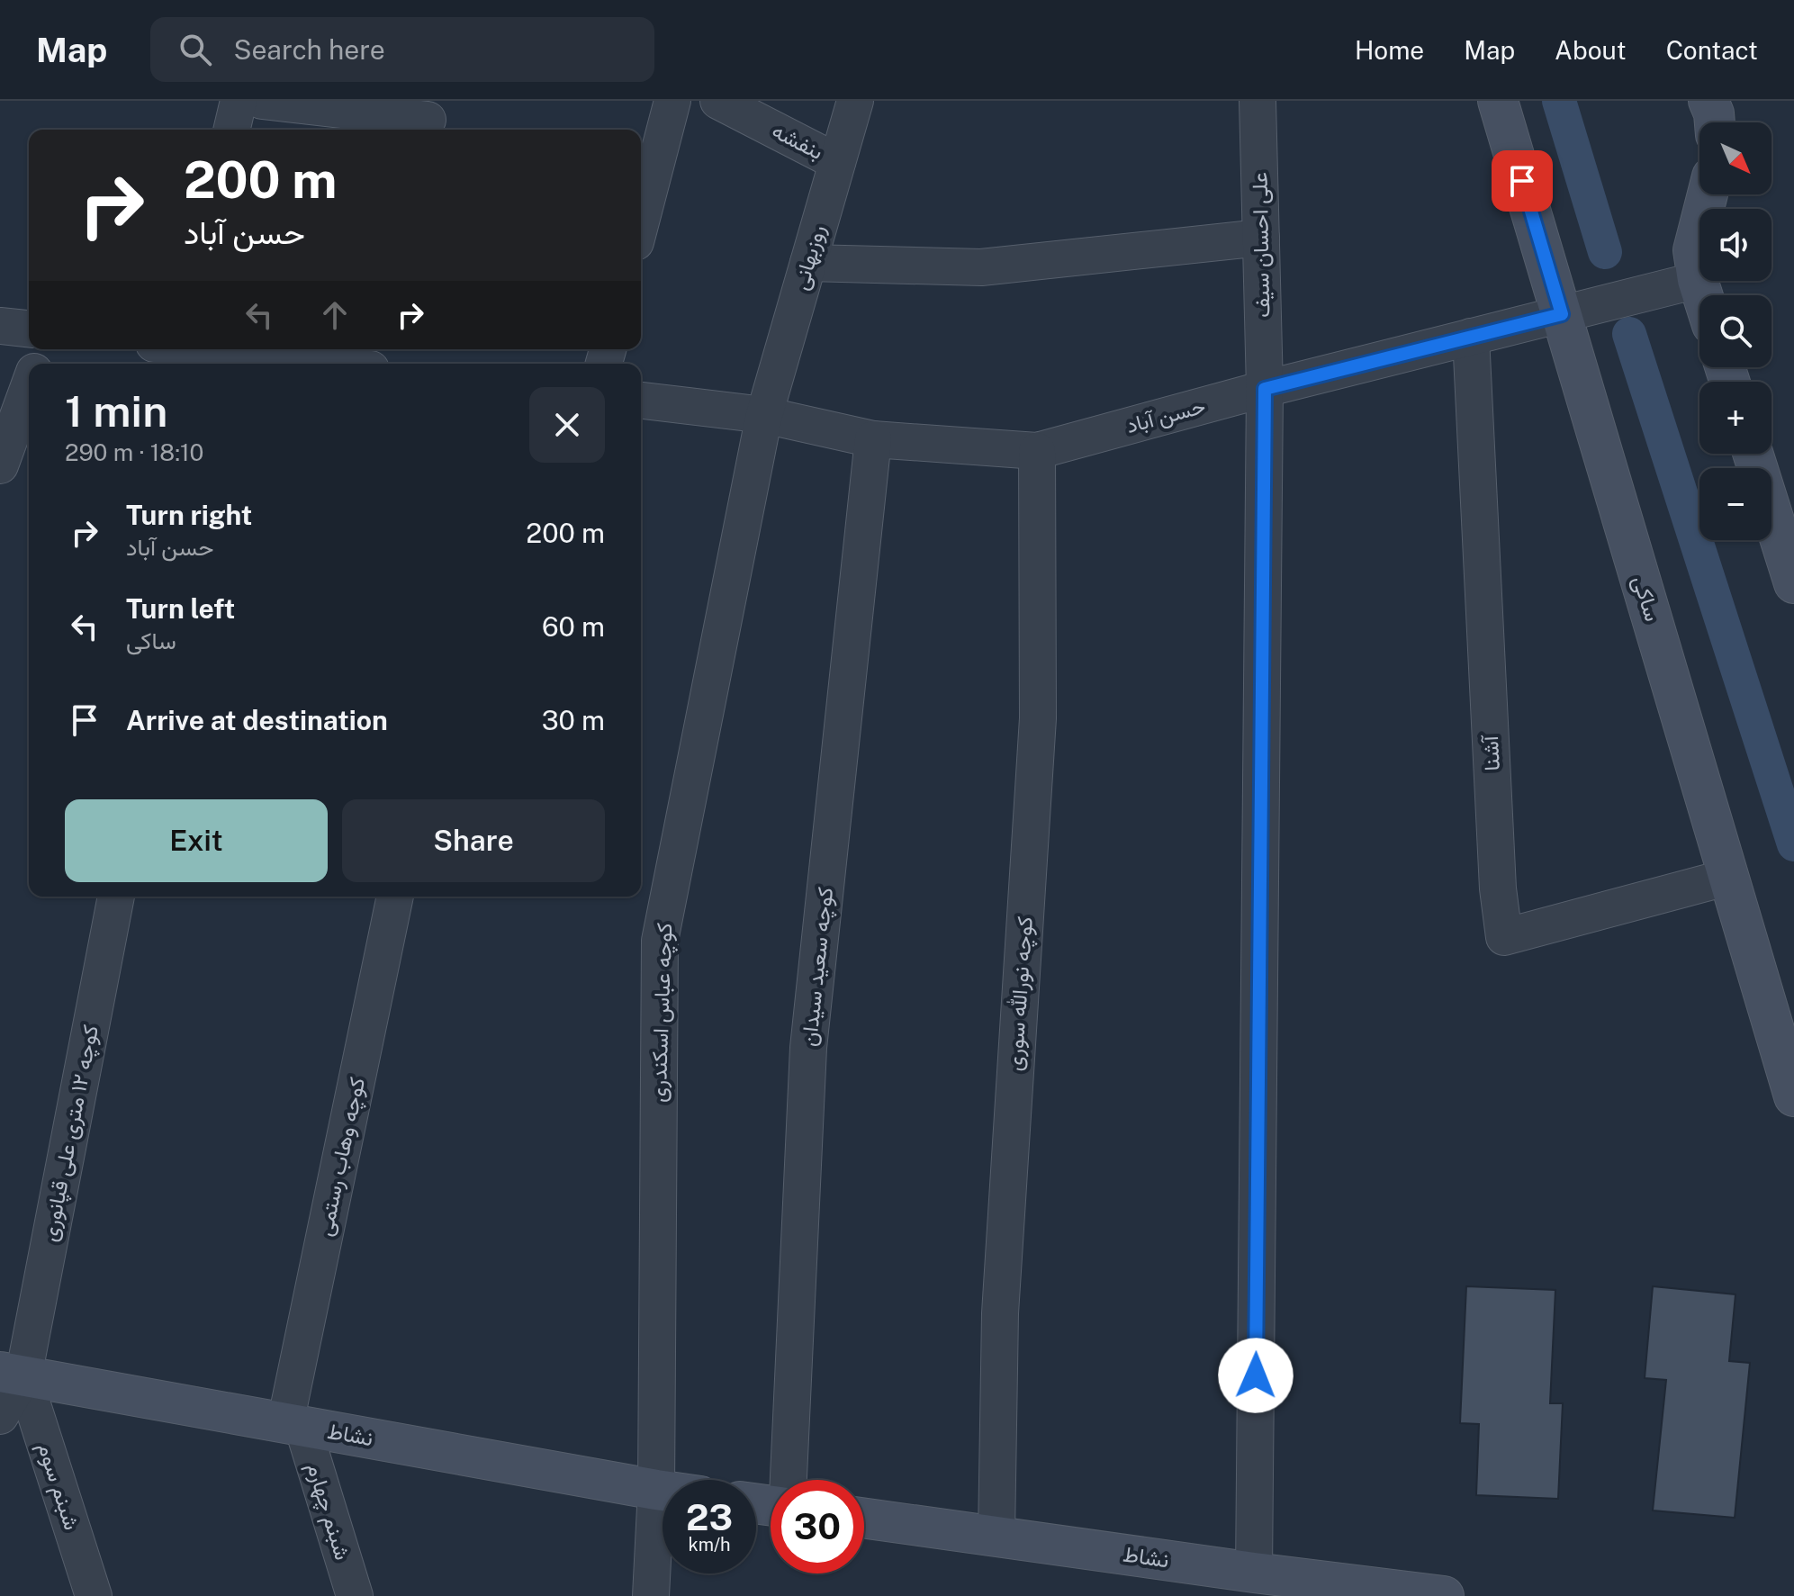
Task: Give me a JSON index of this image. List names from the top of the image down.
{
  "streets": {
    "street": [
      "بنفشه",
      "علی احسان سیف",
      "روزبهانی",
      "حسن آباد",
      "ساکی",
      "آشنا",
      "کوچه سعید سیدان",
      "کوچه نورالله سوری",
      "کوچه عباس اسکندری",
      "کوچه ۱۲ متری علی قپانوری",
      "کوچه وهاب رستمی",
      "نشاط",
      "شبنم سوم",
      "شبنم چهارم"
    ]
  },
  "crossings": [
    ["بنفشه", "روزبهانی"],
    ["علی احسان سیف", "حسن آباد"],
    ["علی احسان سیف", "نشاط"],
    ["روزبهانی", "حسن آباد"],
    ["روزبهانی", "کوچه عباس اسکندری"],
    ["حسن آباد", "ساکی"],
    ["حسن آباد", "آشنا"],
    ["حسن آباد", "کوچه سعید سیدان"],
    ["حسن آباد", "کوچه نورالله سوری"],
    ["حسن آباد", "کوچه عباس اسکندری"],
    ["ساکی", "آشنا"],
    ["کوچه نورالله سوری", "نشاط"],
    ["کوچه عباس اسکندری", "نشاط"],
    ["کوچه ۱۲ متری علی قپانوری", "نشاط"],
    ["کوچه ۱۲ متری علی قپانوری", "شبنم سوم"],
    ["کوچه وهاب رستمی", "نشاط"],
    ["کوچه وهاب رستمی", "شبنم چهارم"],
    ["نشاط", "شبنم سوم"],
    ["نشاط", "شبنم چهارم"]
  ],
  "north": "bottom right",
  "page": {
    "header": "Map",
    "search": "Search here",
    "nav": [
      "Home",
      "Map",
      "About",
      "Contact"
    ],
    "map_buttons": ["+", "−"],
    "turn": ["200 m", "حسن آباد"],
    "heading": ["1 min", "290 m · 18:10"],
    "list": [
      {
        "name": "Turn right",
        "note": "حسن آباد",
        "value": "200 m"
      },
      {
        "name": "Turn left",
        "note": "ساکی",
        "value": "60 m"
      },
      {
        "name": "Arrive at destination",
        "value": "30 m"
      }
    ],
    "buttons": ["Exit", "Share"],
    "speed": "23 km/h",
    "limit": "30"
  }
}
